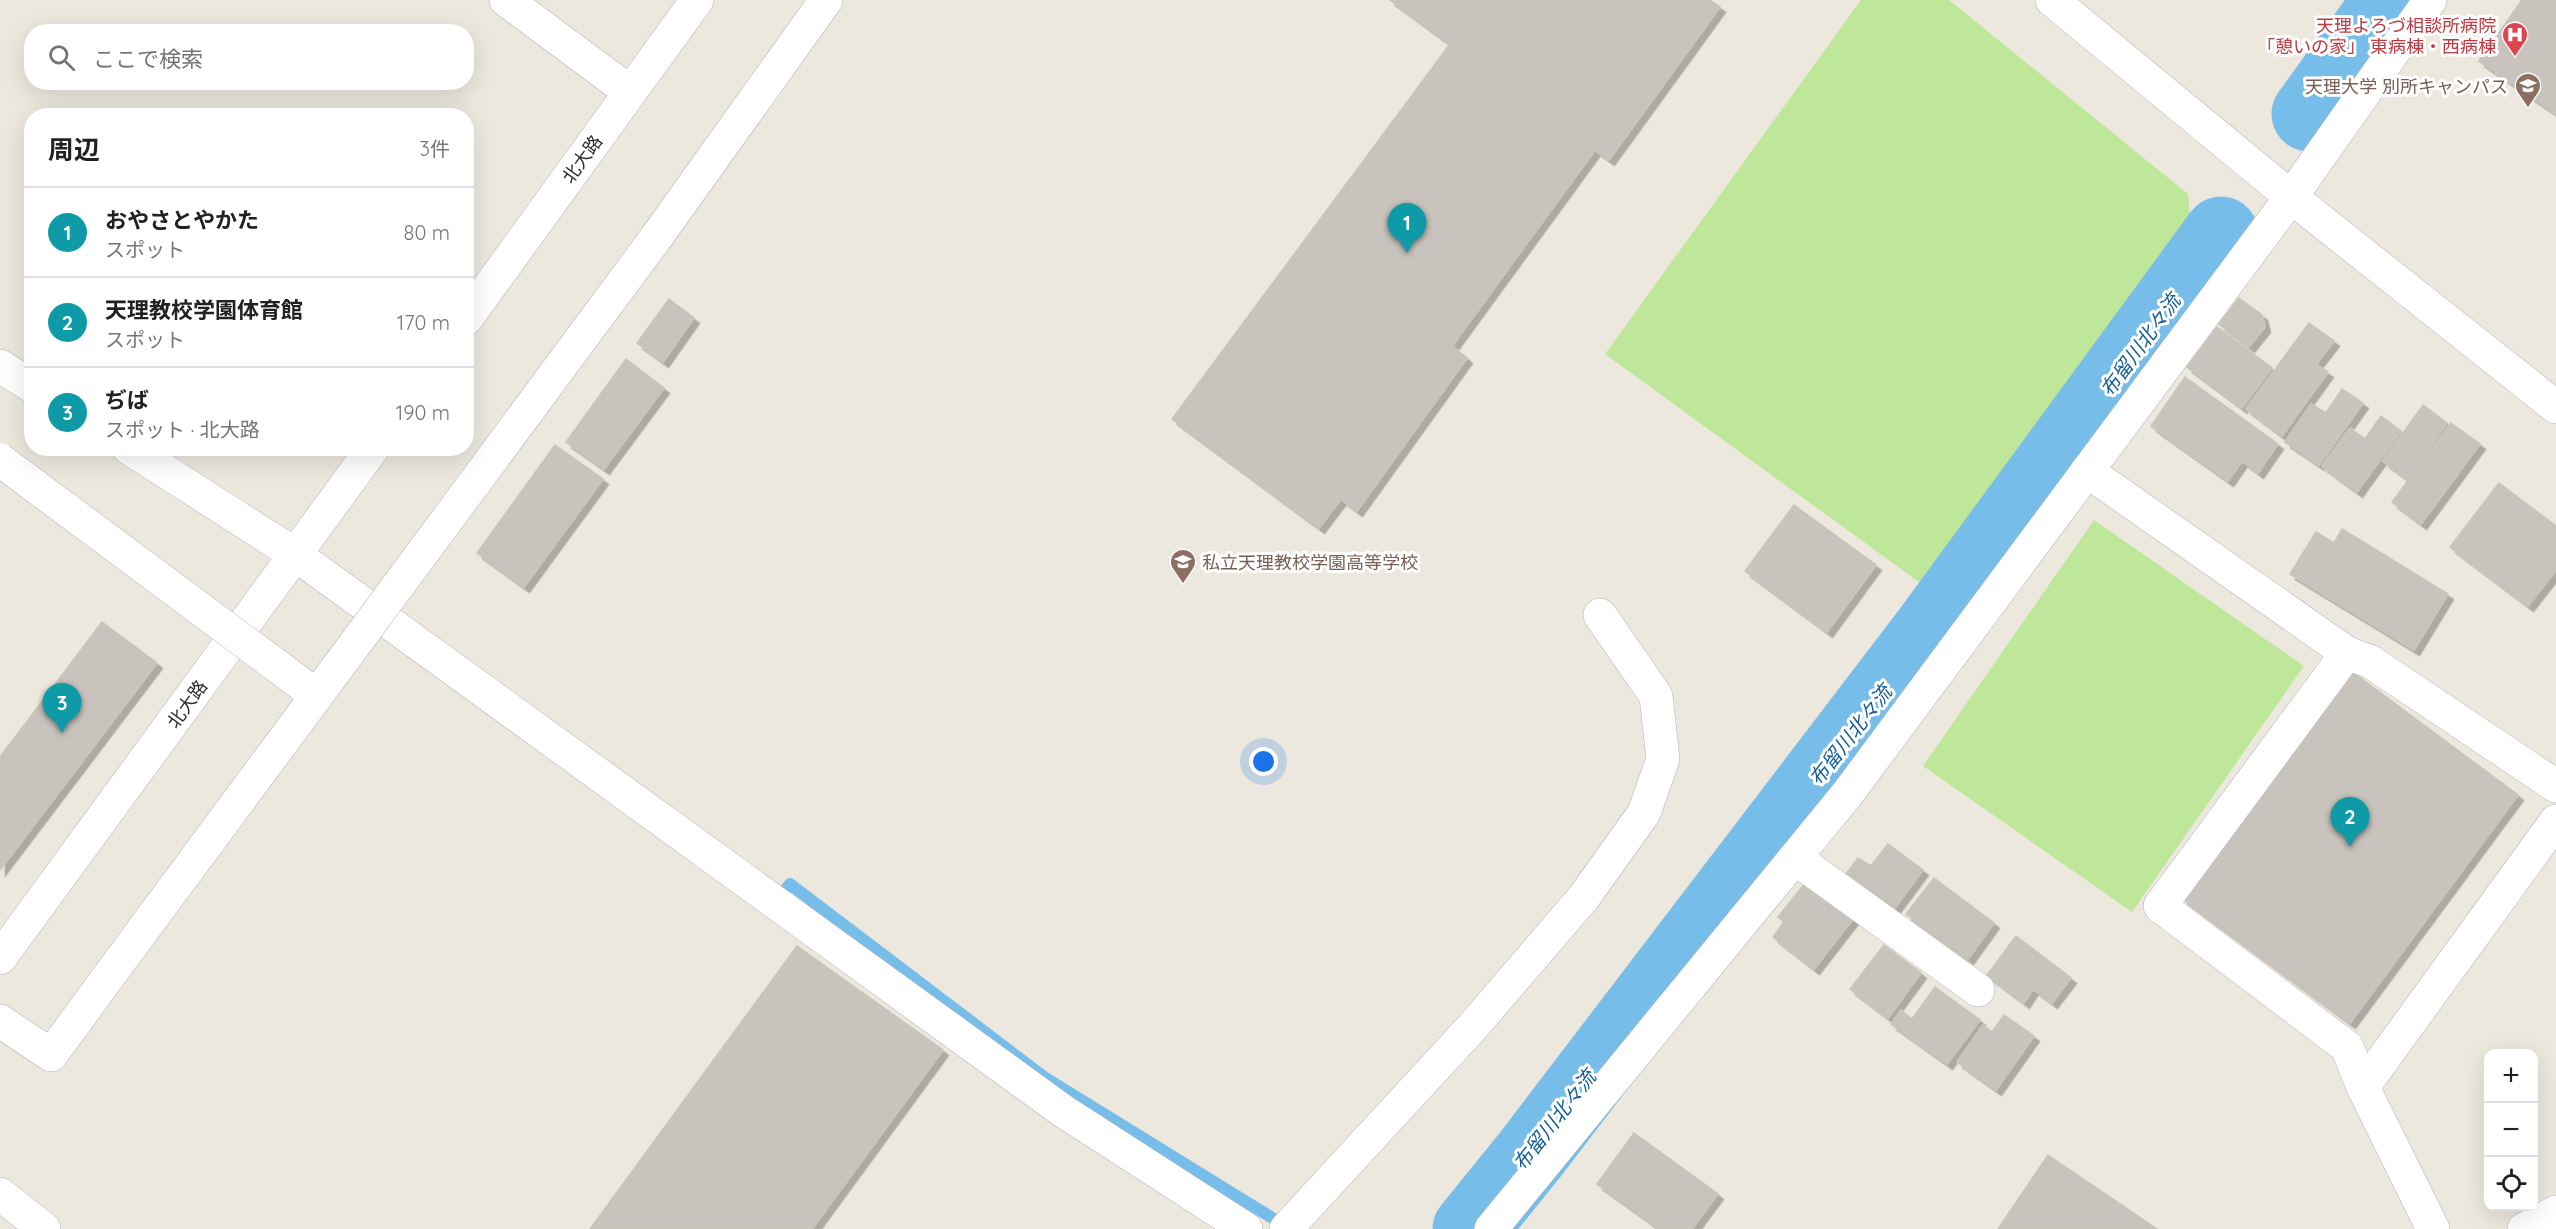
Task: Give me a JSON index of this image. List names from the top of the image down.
{
  "streets": {
    "street": ["北大路"]
  },
  "water": ["布留川北々流"],
  "places": {
    "hospital": ["天理よろづ相談所病院 「憩いの家」 東病棟・西病棟"],
    "school or university": ["天理大学 別所キャンパス", "私立天理教校学園高等学校"]
  },
  "page": {
    "search": "ここで検索",
    "heading": ["周辺", "3件"],
    "list": [
      {
        "mark": "1",
        "name": "おやさとやかた",
        "note": "スポット",
        "value": "80 m"
      },
      {
        "mark": "2",
        "name": "天理教校学園体育館",
        "note": "スポット",
        "value": "170 m"
      },
      {
        "mark": "3",
        "name": "ぢば",
        "note": "スポット · 北大路",
        "value": "190 m"
      }
    ],
    "pins": ["1", "3", "2"],
    "map_buttons": ["+", "−"]
  }
}
